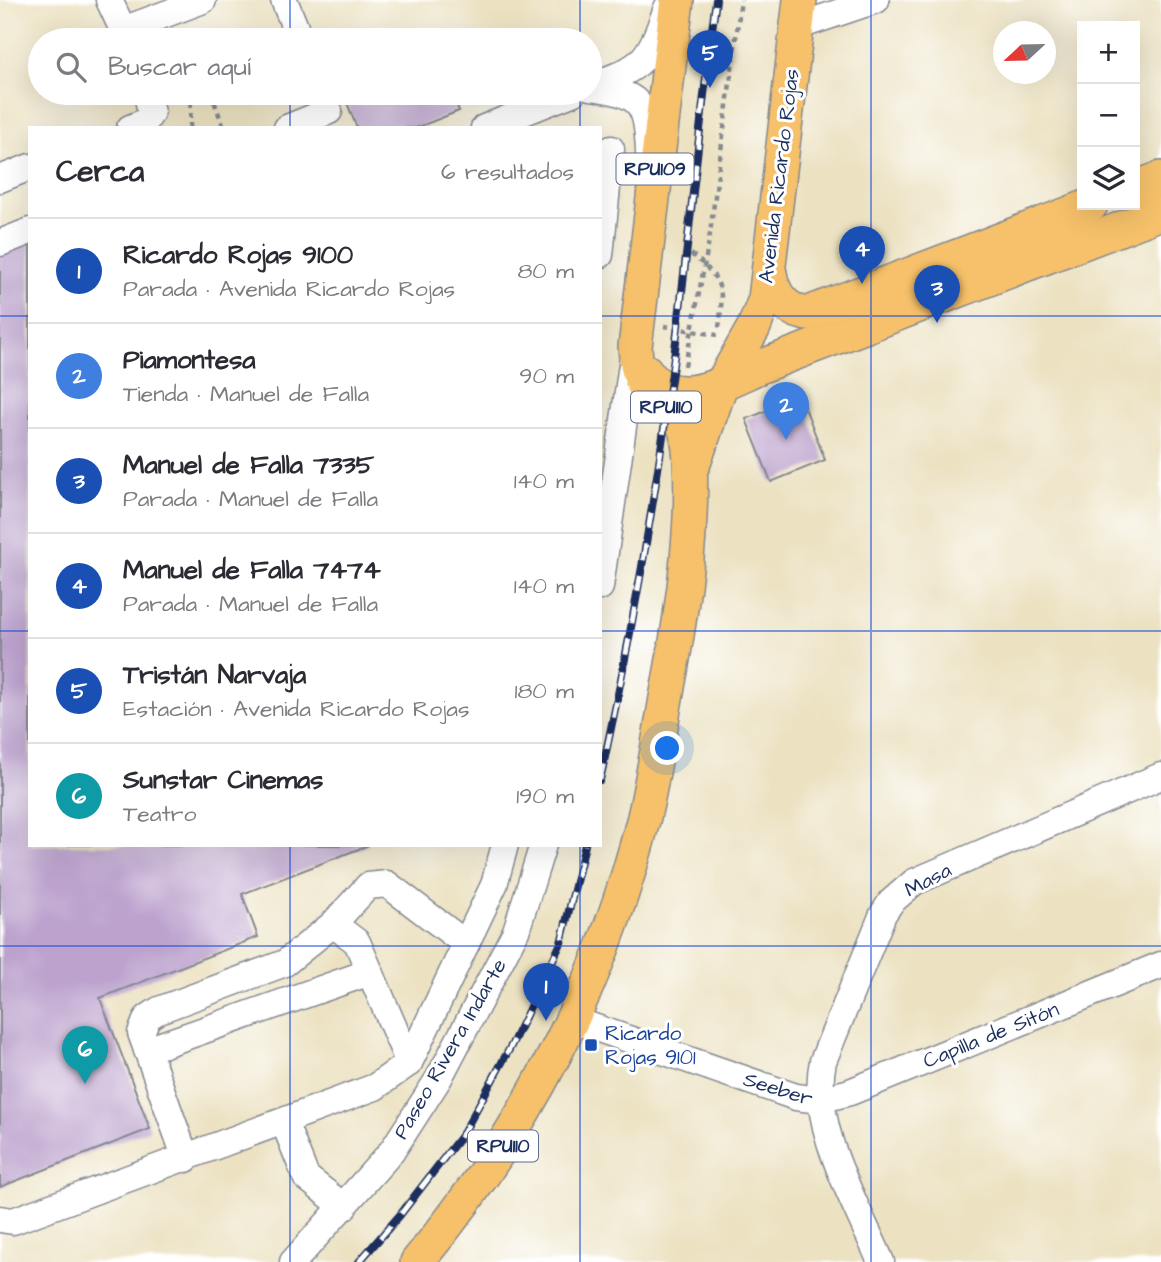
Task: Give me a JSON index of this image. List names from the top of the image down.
{
  "streets": {
    "main road": ["RPU109", "Avenida Ricardo Rojas", "RPU110"],
    "street": [
      "Masa",
      "Capilla de Sitón",
      "Paseo Rivera Indarte",
      "Seeber"
    ]
  },
  "crossings": [
    ["Avenida Ricardo Rojas", "Seeber"],
    ["Masa", "Capilla de Sitón"],
    ["Masa", "Seeber"],
    ["Capilla de Sitón", "Seeber"]
  ],
  "places": {
    "transit": ["Ricardo Rojas 9101"]
  },
  "north": "left",
  "page": {
    "map_buttons": ["+", "−"],
    "search": "Buscar aquí",
    "pins": [
      "5",
      "4",
      "3",
      "2",
      "1",
      "6"
    ],
    "heading": ["Cerca", "6 resultados"],
    "list": [
      {
        "mark": "1",
        "name": "Ricardo Rojas 9100",
        "note": "Parada · Avenida Ricardo Rojas",
        "value": "80 m"
      },
      {
        "mark": "2",
        "name": "Piamontesa",
        "note": "Tienda · Manuel de Falla",
        "value": "90 m"
      },
      {
        "mark": "3",
        "name": "Manuel de Falla 7335",
        "note": "Parada · Manuel de Falla",
        "value": "140 m"
      },
      {
        "mark": "4",
        "name": "Manuel de Falla 7474",
        "note": "Parada · Manuel de Falla",
        "value": "140 m"
      },
      {
        "mark": "5",
        "name": "Tristán Narvaja",
        "note": "Estación · Avenida Ricardo Rojas",
        "value": "180 m"
      },
      {
        "mark": "6",
        "name": "Sunstar Cinemas",
        "note": "Teatro",
        "value": "190 m"
      }
    ]
  }
}
